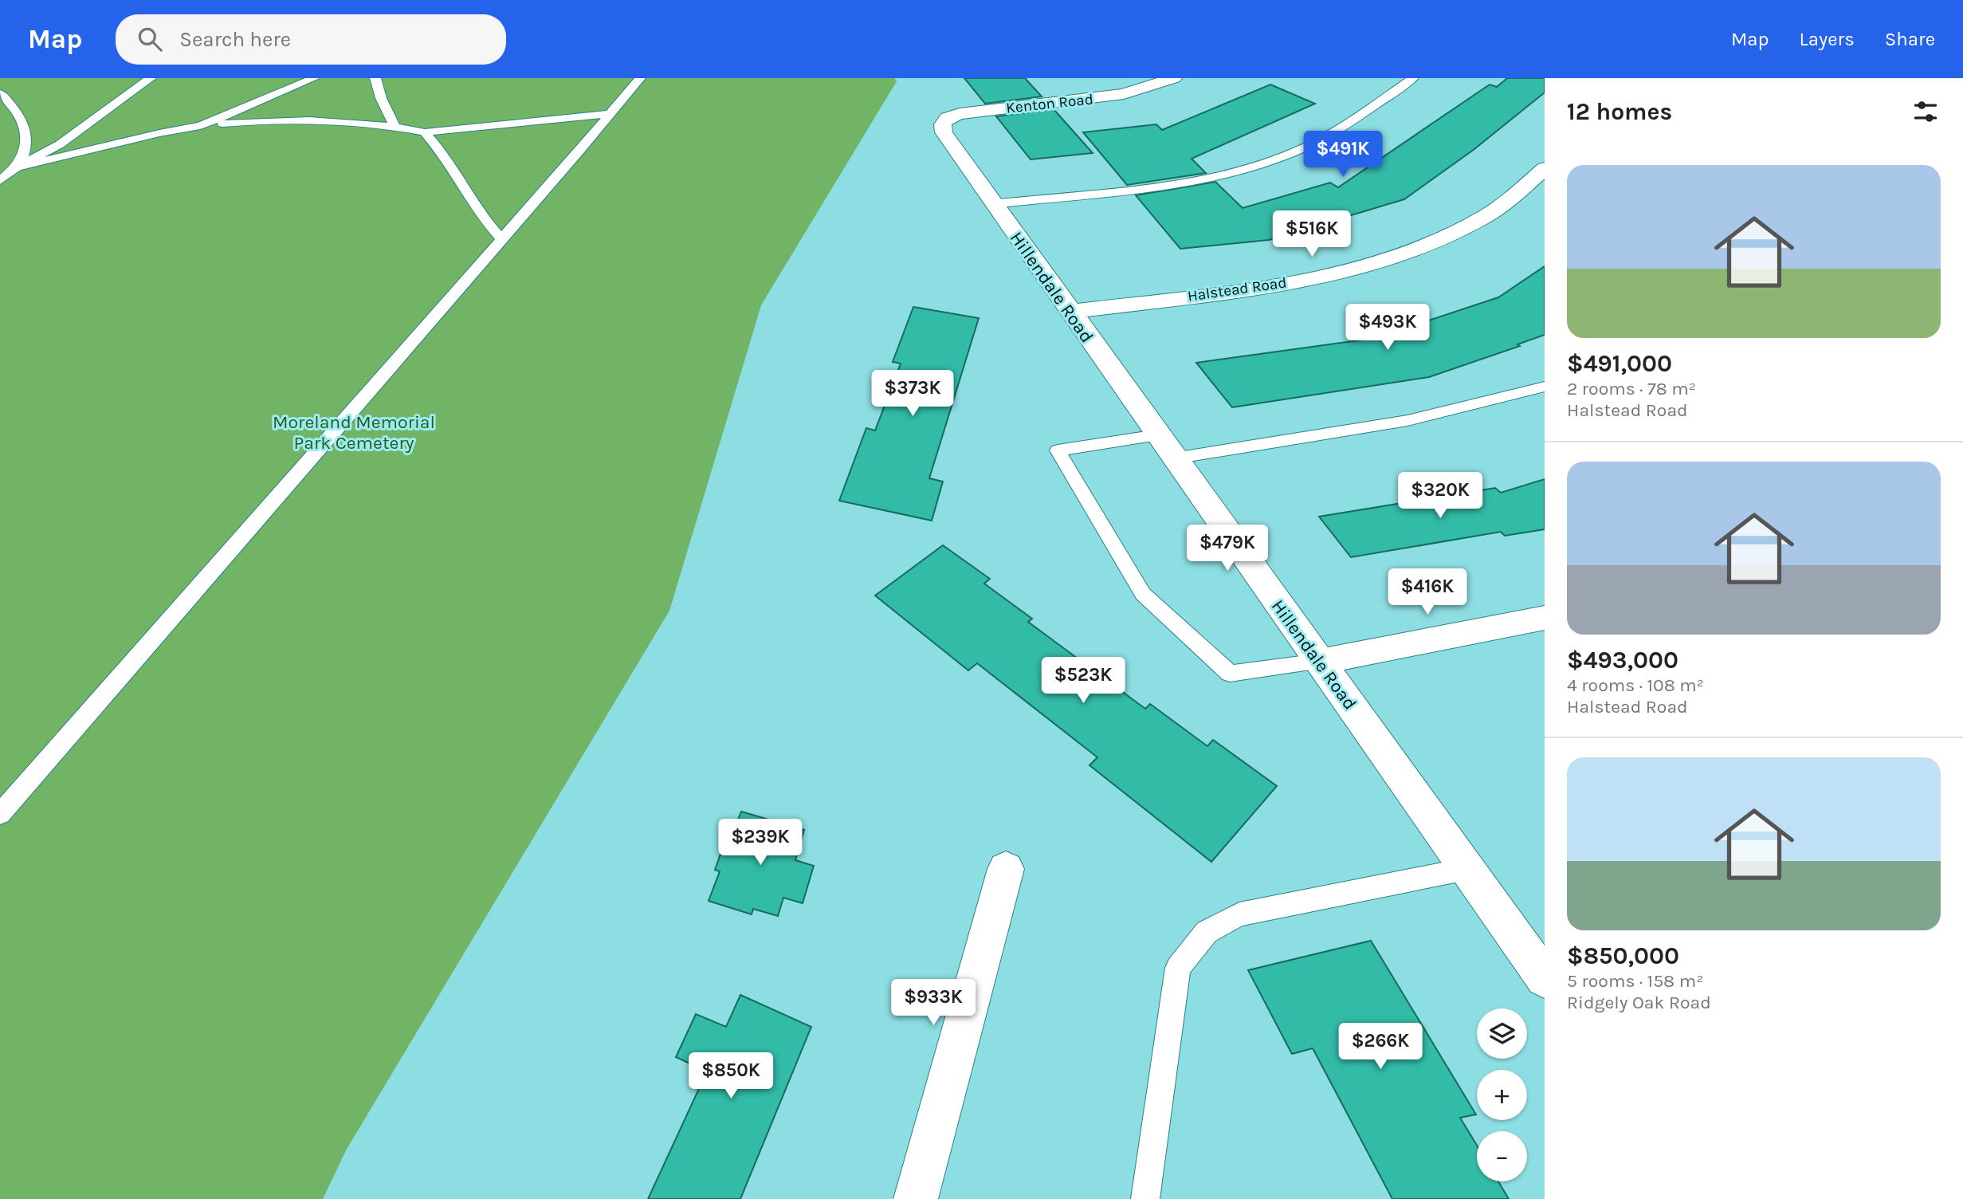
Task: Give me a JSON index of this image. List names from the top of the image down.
{
  "streets": {
    "street": ["Kenton Road", "Hillendale Road", "Halstead Road"]
  },
  "crossings": [
    ["Kenton Road", "Hillendale Road"],
    ["Hillendale Road", "Halstead Road"]
  ],
  "parks": ["Moreland Memorial Park Cemetery"],
  "page": {
    "header": "Map",
    "search": "Search here",
    "nav": ["Map", "Layers", "Share"],
    "heading": "12 homes",
    "price": [
      "$491K",
      "$516K",
      "$493K",
      "$373K",
      "$320K",
      "$479K",
      "$416K",
      "$523K",
      "$239K",
      "$933K",
      "$266K",
      "$850K"
    ],
    "list": [
      {
        "name": "$491,000",
        "note": "2 rooms · 78 m² · Halstead Road"
      },
      {
        "name": "$493,000",
        "note": "4 rooms · 108 m² · Halstead Road"
      },
      {
        "name": "$850,000",
        "note": "5 rooms · 158 m² · Ridgely Oak Road"
      }
    ],
    "map_buttons": ["+", "−"]
  }
}
